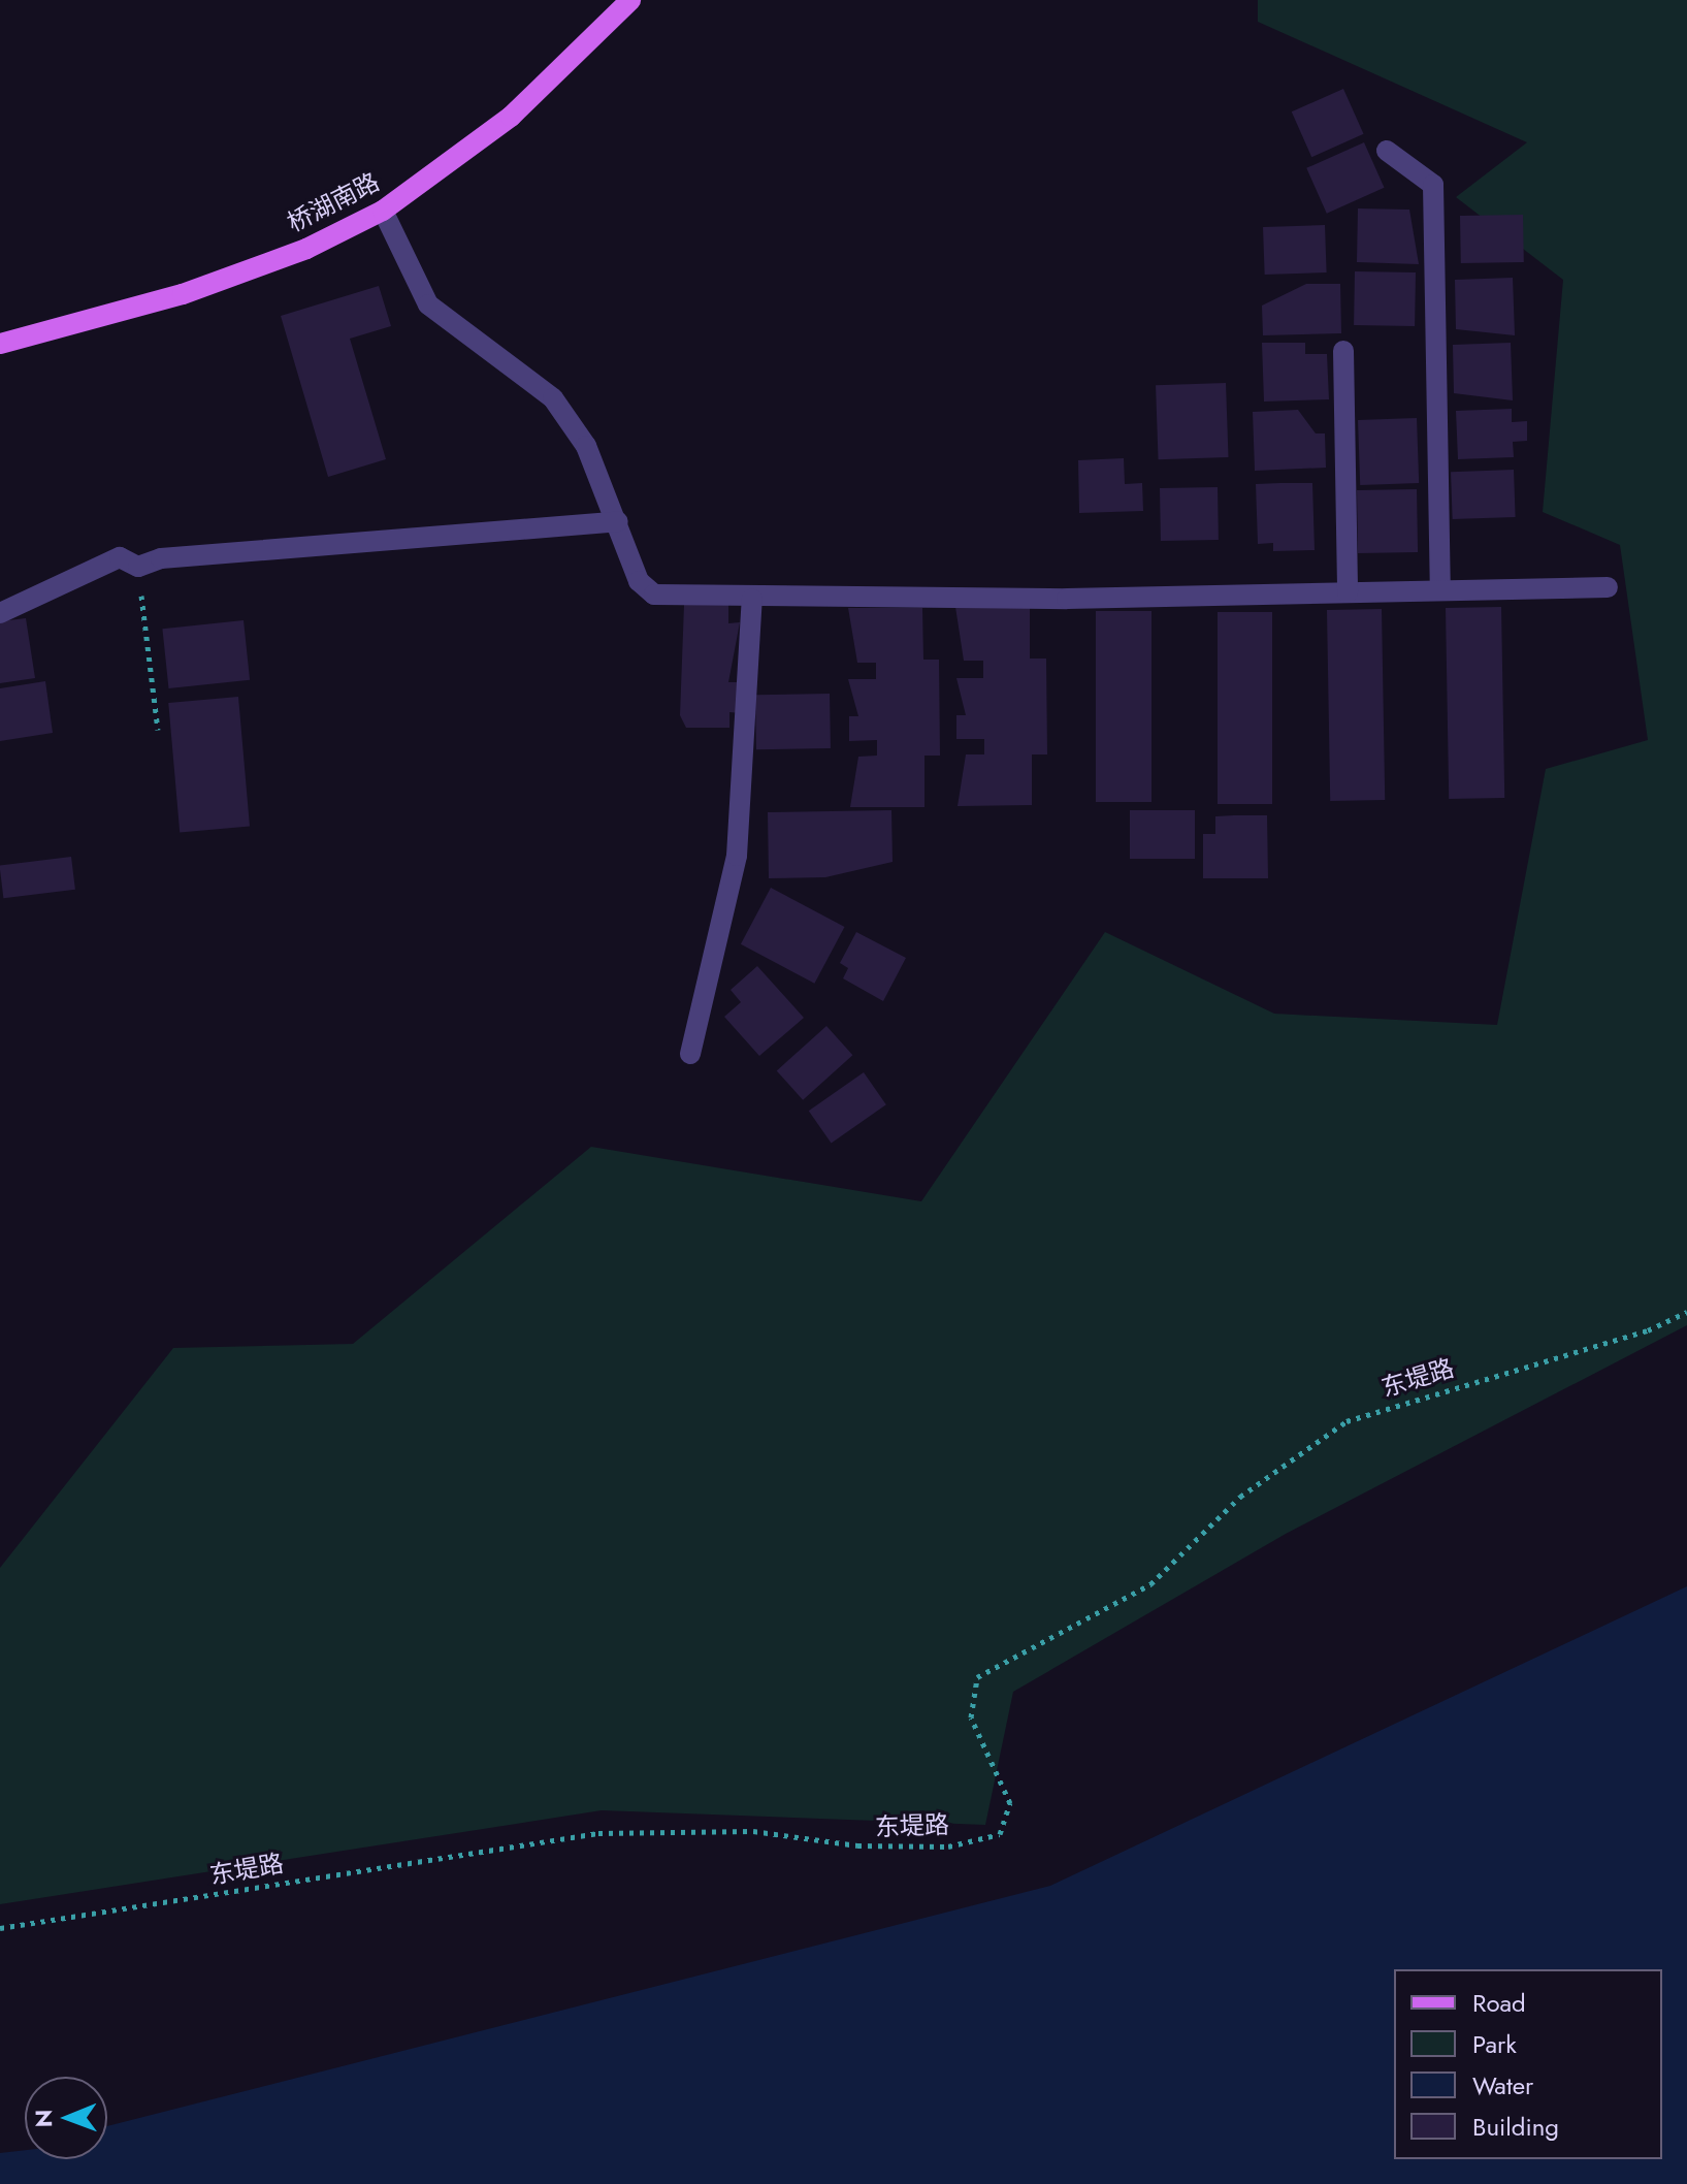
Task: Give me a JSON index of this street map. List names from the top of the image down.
{
  "streets": {
    "main road": ["桥湖南路"],
    "path": ["东堤路"]
  },
  "legend": [
    "Road",
    "Park",
    "Water",
    "Building"
  ],
  "north": "left"
}
